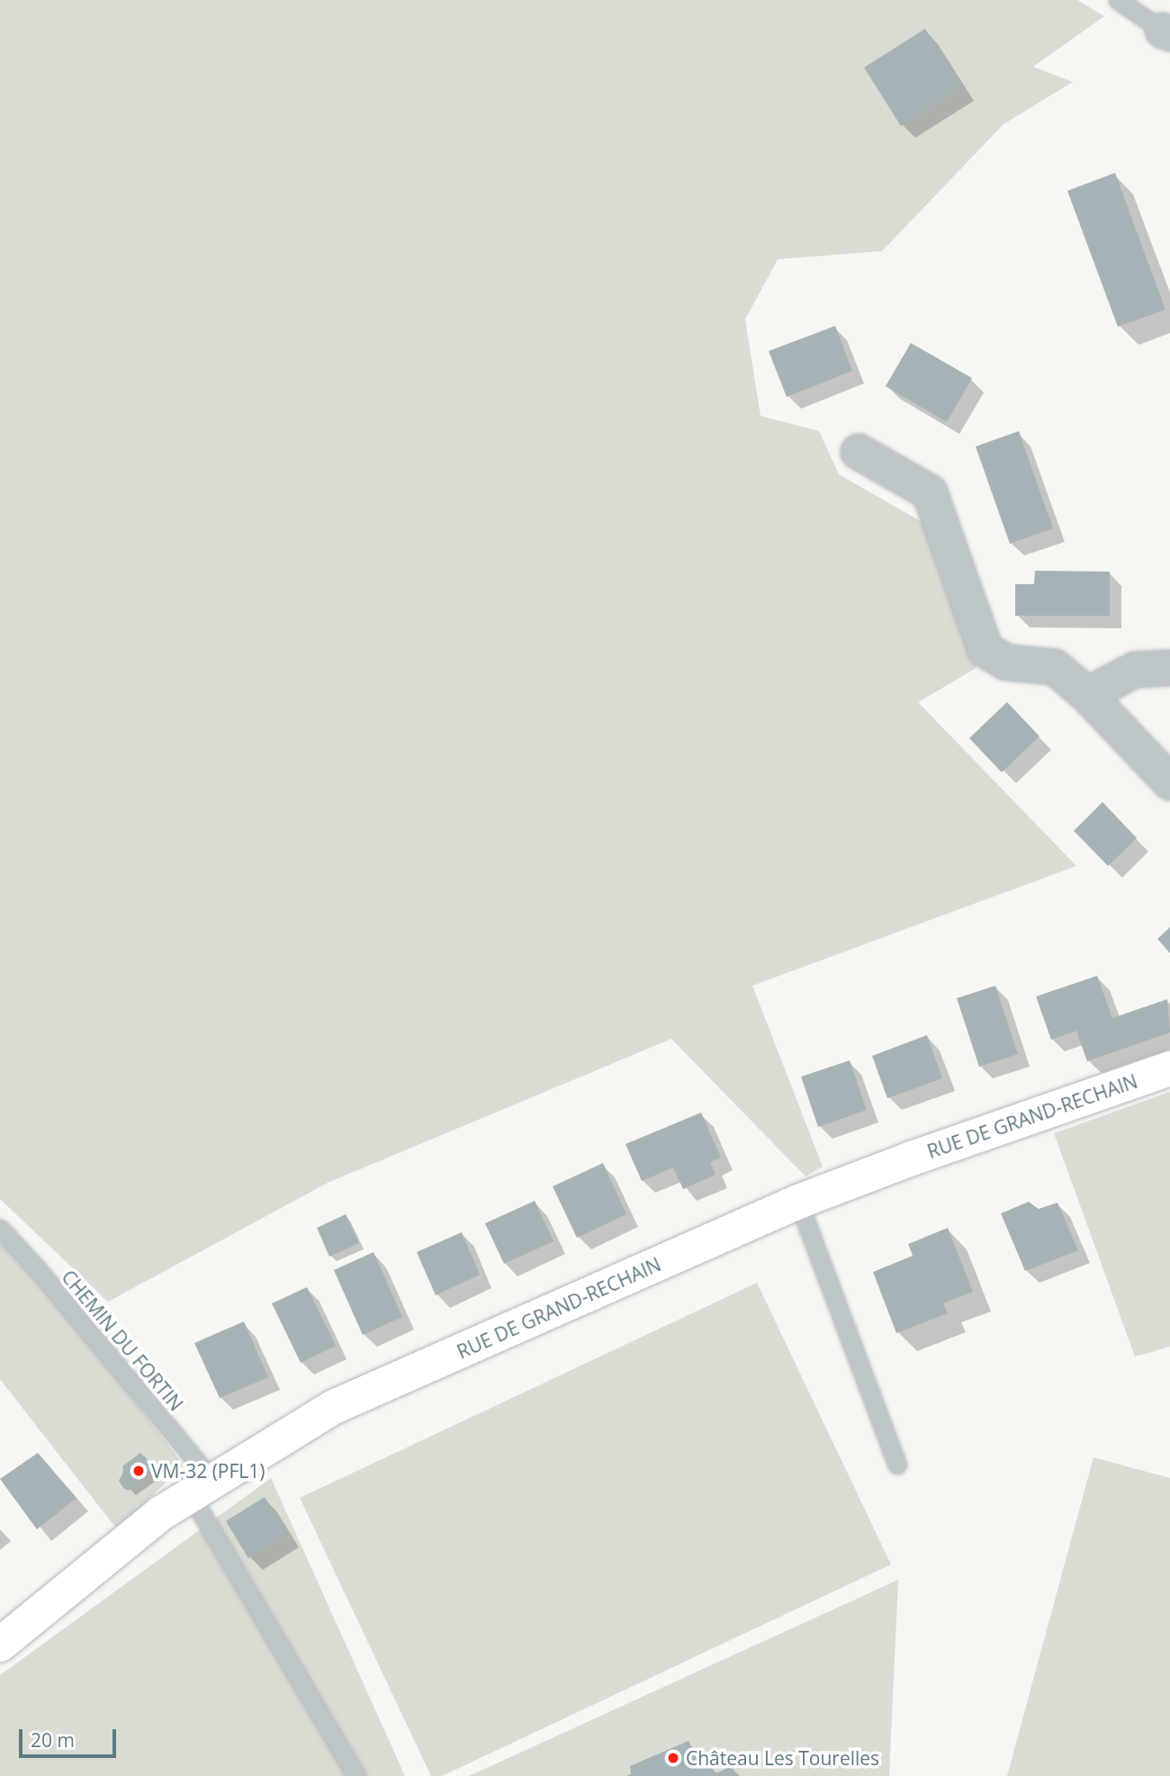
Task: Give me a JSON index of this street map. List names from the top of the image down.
{
  "streets": {
    "street": ["RUE DE GRAND-RECHAIN"],
    "lane": ["CHEMIN DU FORTIN"]
  },
  "crossings": [
    ["RUE DE GRAND-RECHAIN", "CHEMIN DU FORTIN"]
  ],
  "places": ["VM-32 (PFL1)", "Château Les Tourelles"],
  "scale_bar": "20 m"
}
